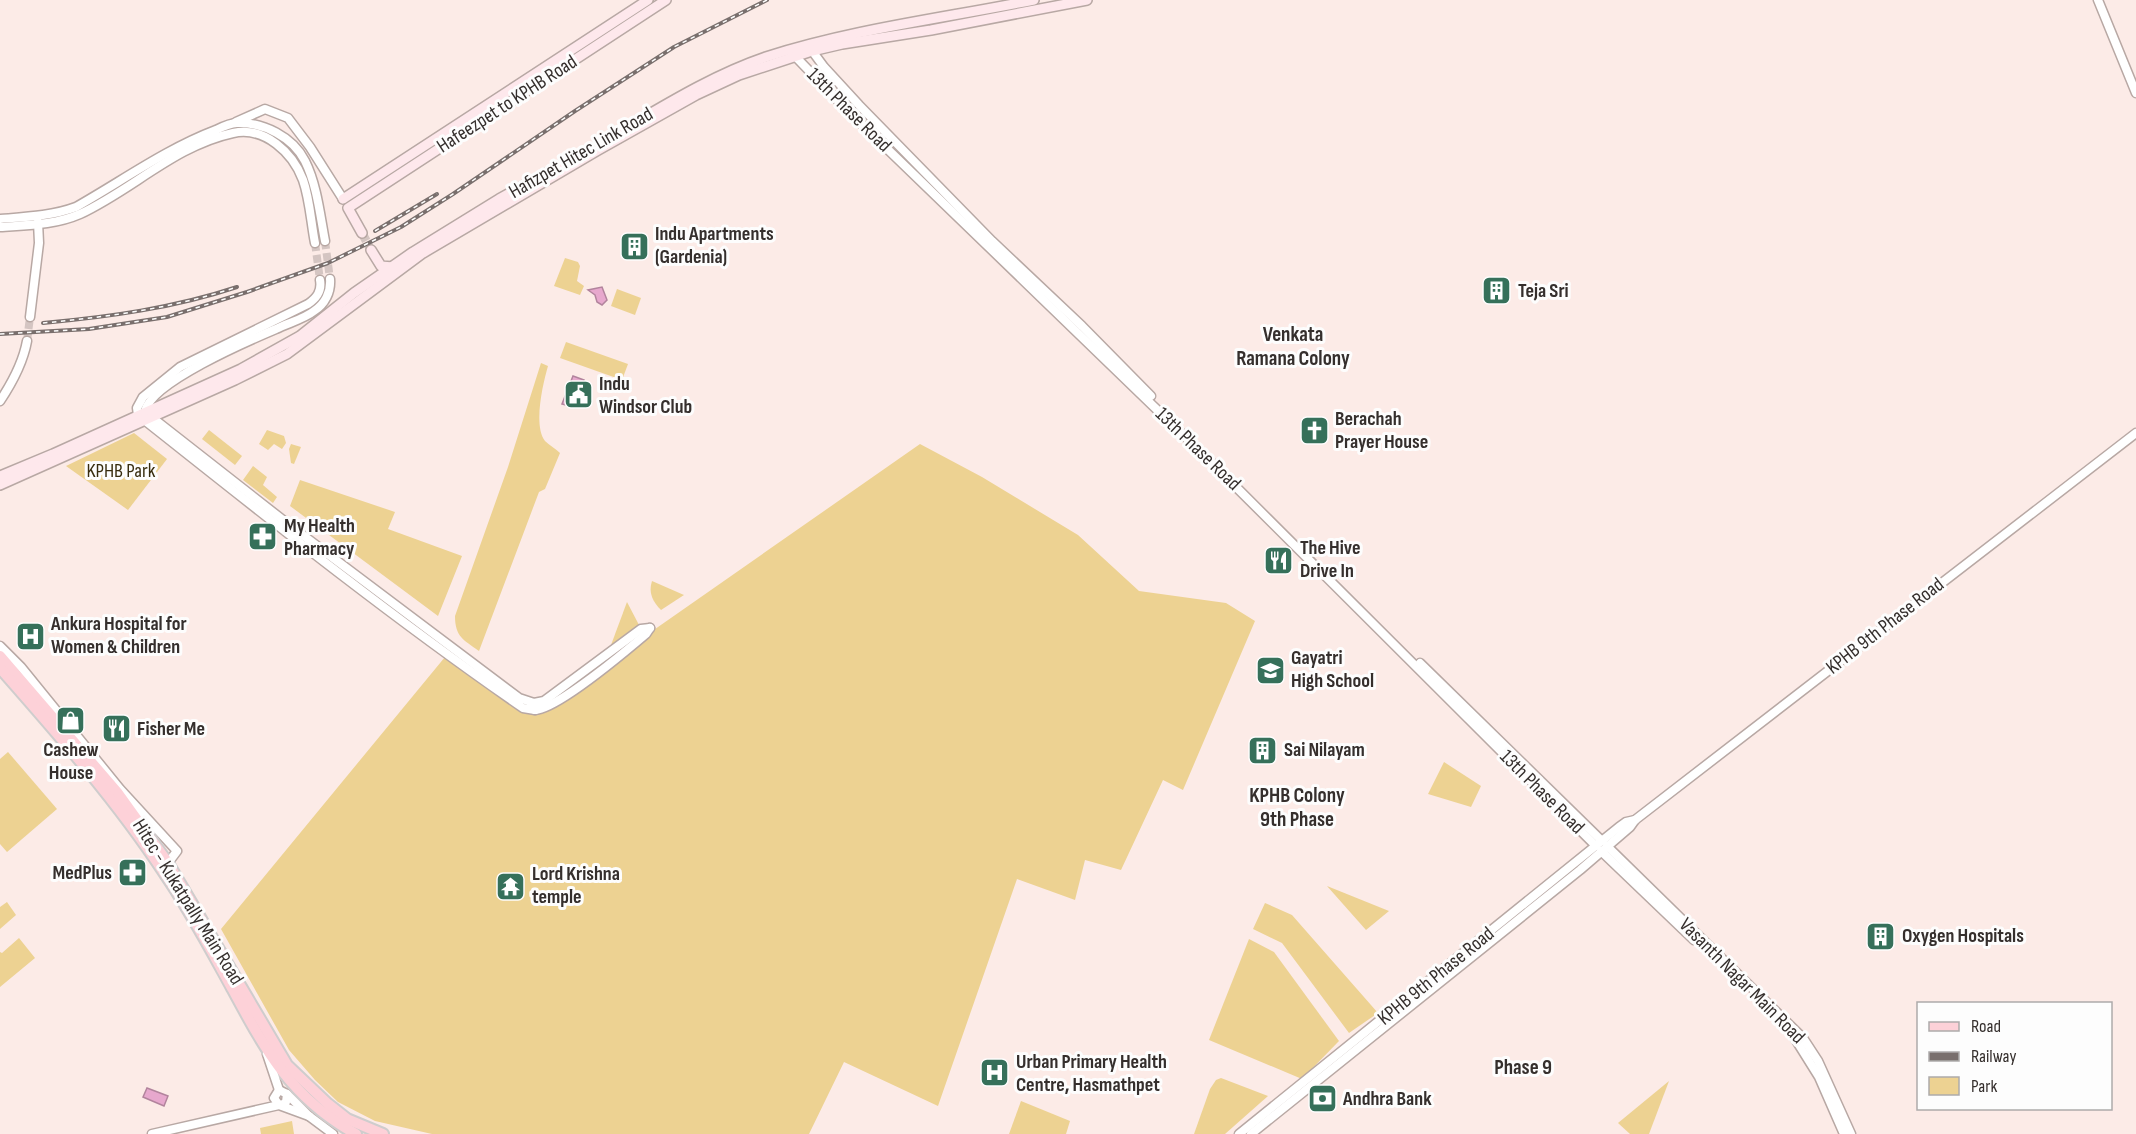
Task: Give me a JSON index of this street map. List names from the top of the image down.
{
  "streets": {
    "main road": ["Hafeezpet to KPHB Road", "Hafizpet Hitec Link Road", "Hitec - Kukatpally Main Road"],
    "street": ["13th Phase Road", "KPHB 9th Phase Road", "Vasanth Nagar Main Road"]
  },
  "crossings": [
    ["13th Phase Road", "Hafizpet Hitec Link Road"],
    ["13th Phase Road", "KPHB 9th Phase Road"],
    ["13th Phase Road", "Vasanth Nagar Main Road"],
    ["KPHB 9th Phase Road", "Vasanth Nagar Main Road"]
  ],
  "districts": ["Venkata Ramana Colony", "KPHB Colony 9th Phase", "Phase 9"],
  "parks": ["KPHB Park"],
  "places": {
    "building": [
      "Indu Apartments (Gardenia)",
      "Teja Sri",
      "Sai Nilayam",
      "Oxygen Hospitals"
    ],
    "public building": ["Indu Windsor Club"],
    "church": ["Berachah Prayer House"],
    "pharmacy": ["My Health Pharmacy", "MedPlus"],
    "restaurant": ["The Hive Drive In", "Fisher Me"],
    "hospital": ["Ankura Hospital for Women & Children", "Urban Primary Health Centre, Hasmathpet"],
    "school or university": ["Gayatri High School"],
    "shop": ["Cashew House"],
    "temple": ["Lord Krishna temple"],
    "bank": ["Andhra Bank"]
  },
  "legend": ["Road", "Railway", "Park"]
}
